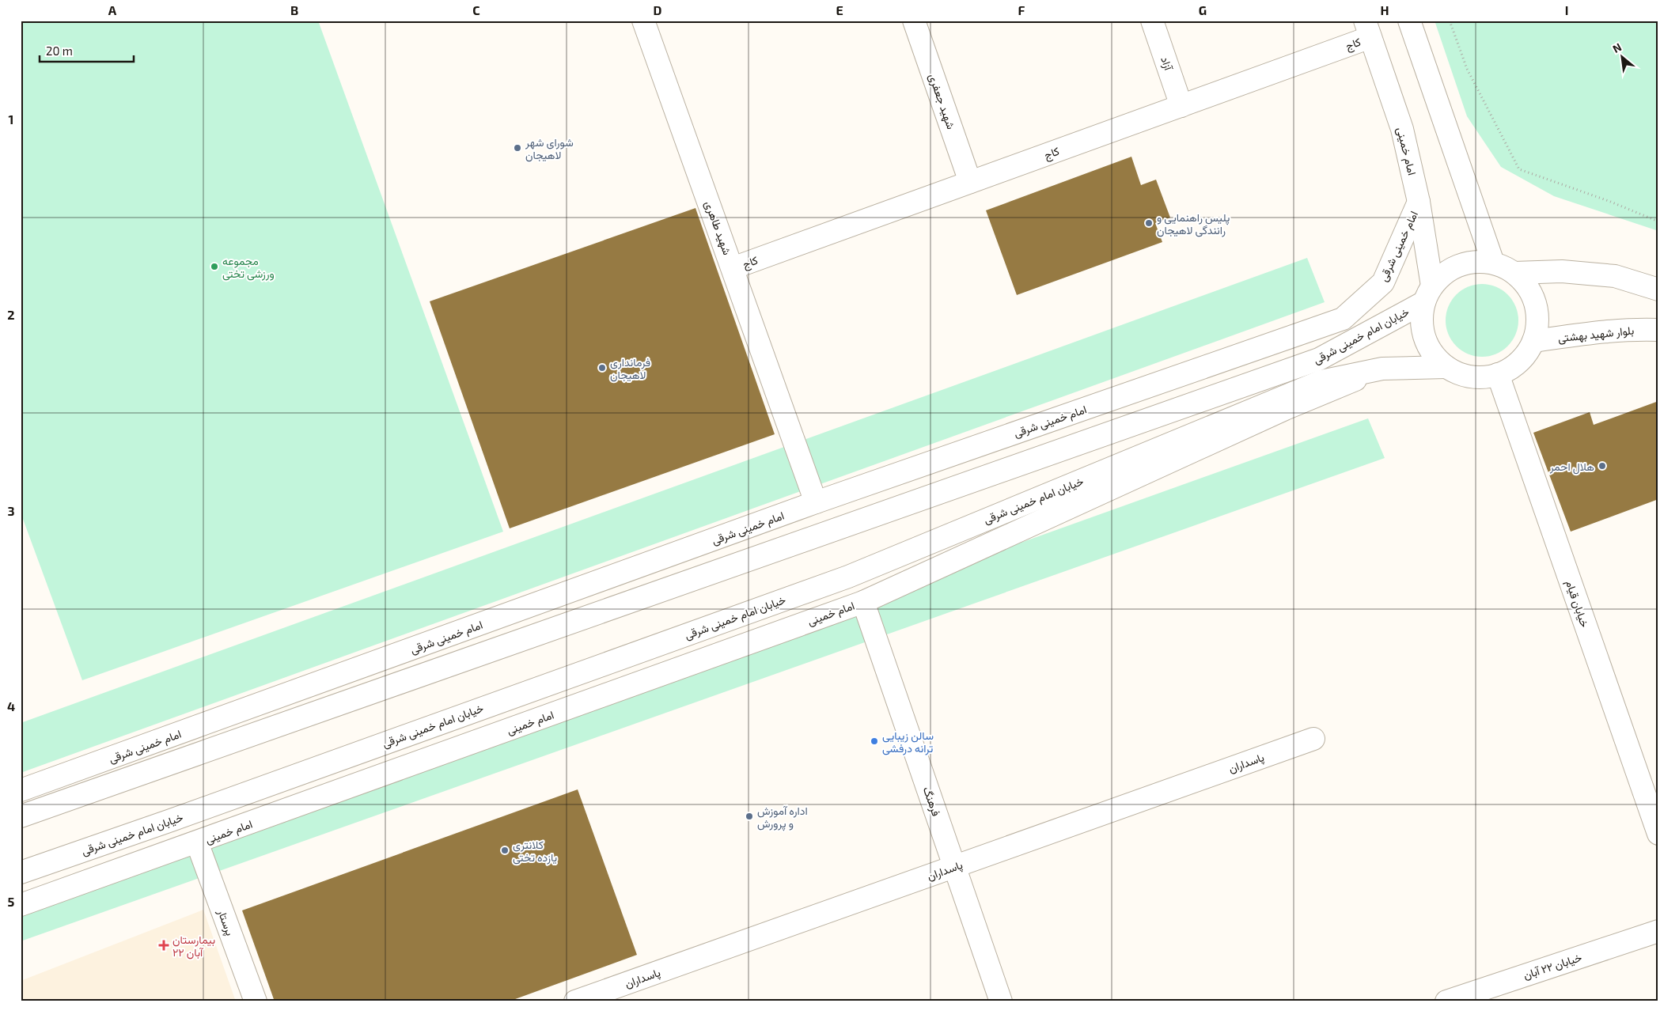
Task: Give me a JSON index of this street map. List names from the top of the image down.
{
  "streets": {
    "main road": [
      "کاج",
      "آزاد",
      "شهید جعفری",
      "امام خمینی",
      "شهید طاهری",
      "امام خمینی شرقی",
      "بلوار شهید بهشتی",
      "خیابان امام خمینی شرقی",
      "خیابان قیام",
      "پاسداران",
      "فرهنگ",
      "پرستار",
      "خیابان ۲۲ آبان"
    ]
  },
  "crossings": [
    ["کاج", "آزاد"],
    ["کاج", "شهید جعفری"],
    ["کاج", "امام خمینی"],
    ["کاج", "شهید طاهری"],
    ["امام خمینی", "امام خمینی شرقی"],
    ["امام خمینی", "بلوار شهید بهشتی"],
    ["امام خمینی", "خیابان امام خمینی شرقی"],
    ["امام خمینی", "خیابان قیام"],
    ["امام خمینی", "فرهنگ"],
    ["امام خمینی", "پرستار"],
    ["شهید طاهری", "امام خمینی شرقی"],
    ["بلوار شهید بهشتی", "خیابان امام خمینی شرقی"],
    ["بلوار شهید بهشتی", "خیابان قیام"],
    ["خیابان امام خمینی شرقی", "خیابان قیام"],
    ["پاسداران", "فرهنگ"]
  ],
  "places": {
    "other": [
      "شورای شهر لاهیجان",
      "پلیس راهنمایی و رانندگی لاهیجان",
      "مجموعه ورزشی تختی",
      "فرمانداری لاهیجان",
      "هلال احمر",
      "سالن زیبایی ترانه درفشی",
      "اداره آموزش و پرورش",
      "کلانتری یازده تختی"
    ],
    "health": ["بیمارستان ۲۲ آبان"]
  },
  "scale_bar": "20 m",
  "north": "top left",
  "grid": {
    "columns": [
      "A",
      "B",
      "C",
      "D",
      "E",
      "F",
      "G",
      "H",
      "I"
    ],
    "rows": [
      "1",
      "2",
      "3",
      "4",
      "5"
    ]
  }
}
